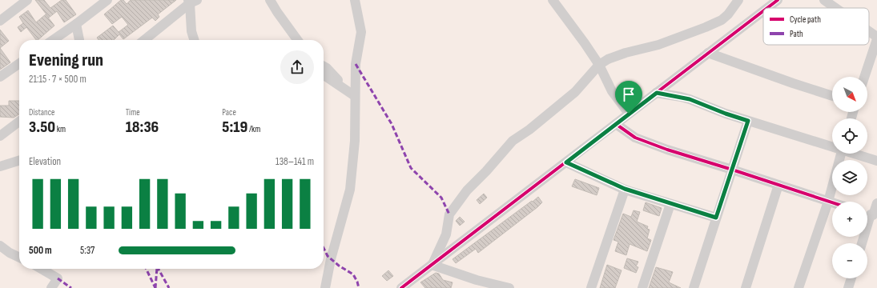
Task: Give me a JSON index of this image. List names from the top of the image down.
{
  "legend": ["Cycle path", "Path"],
  "north": "bottom right",
  "page": {
    "heading": ["Evening run", "21:15 · 7 × 500 m"],
    "map_buttons": ["+", "−"],
    "stats": [
      ["Distance", "3.50 km"],
      ["Time", "18:36"],
      ["Pace", "5:19 /km"]
    ],
    "chart": ["Elevation", "138–141 m"],
    "list": [
      {
        "name": "500 m",
        "note": "5:37"
      }
    ]
  }
}
